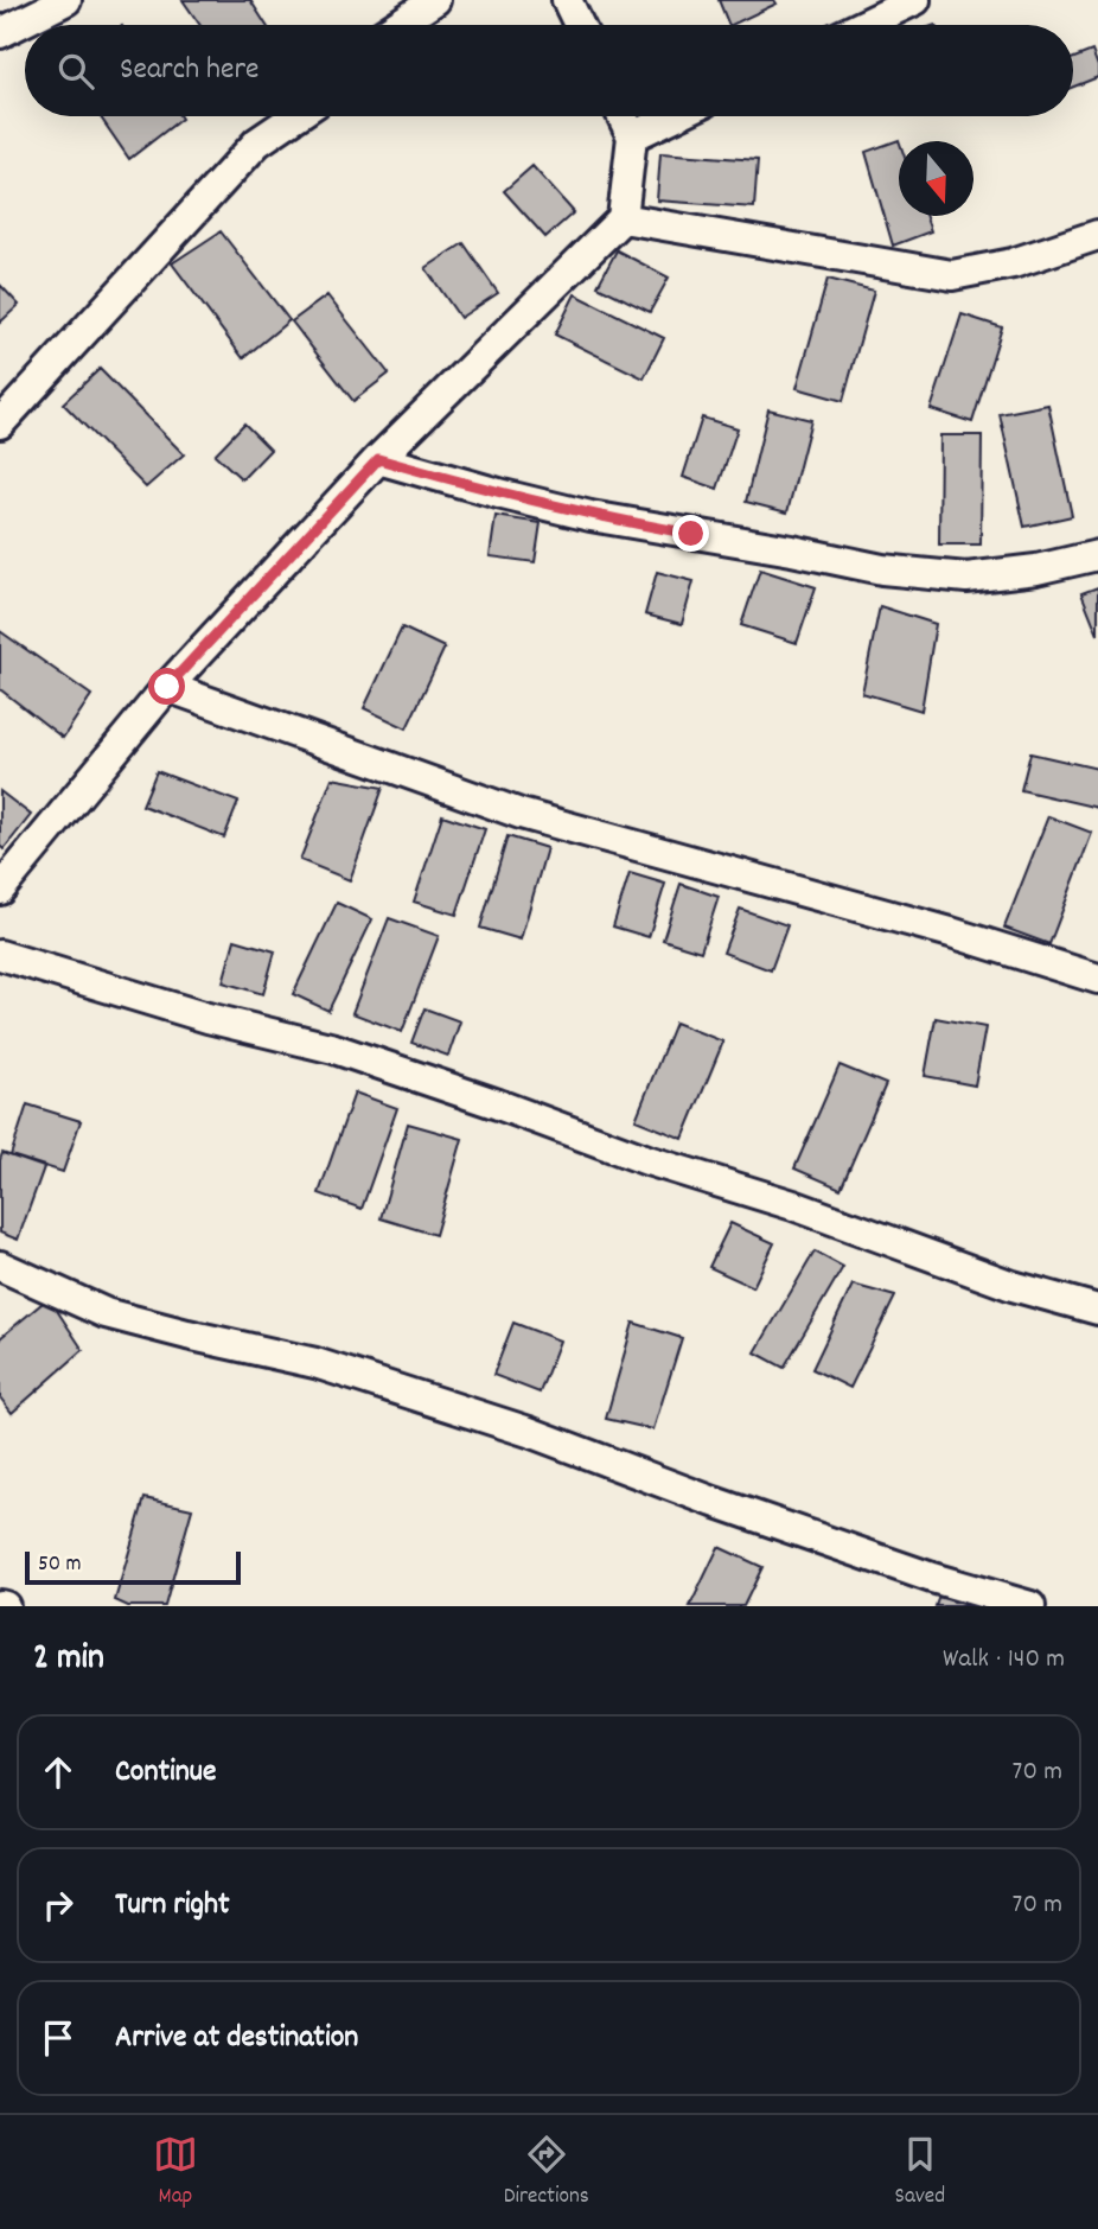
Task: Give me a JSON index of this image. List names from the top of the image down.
{
  "scale_bar": "50 m",
  "north": "bottom",
  "page": {
    "search": "Search here",
    "scale": "50 m",
    "heading": ["2 min", "Walk · 140 m"],
    "list": [
      ["Continue", "70 m"],
      ["Turn right", "70 m"],
      "Arrive at destination"
    ],
    "nav": ["Map", "Directions", "Saved"]
  }
}
